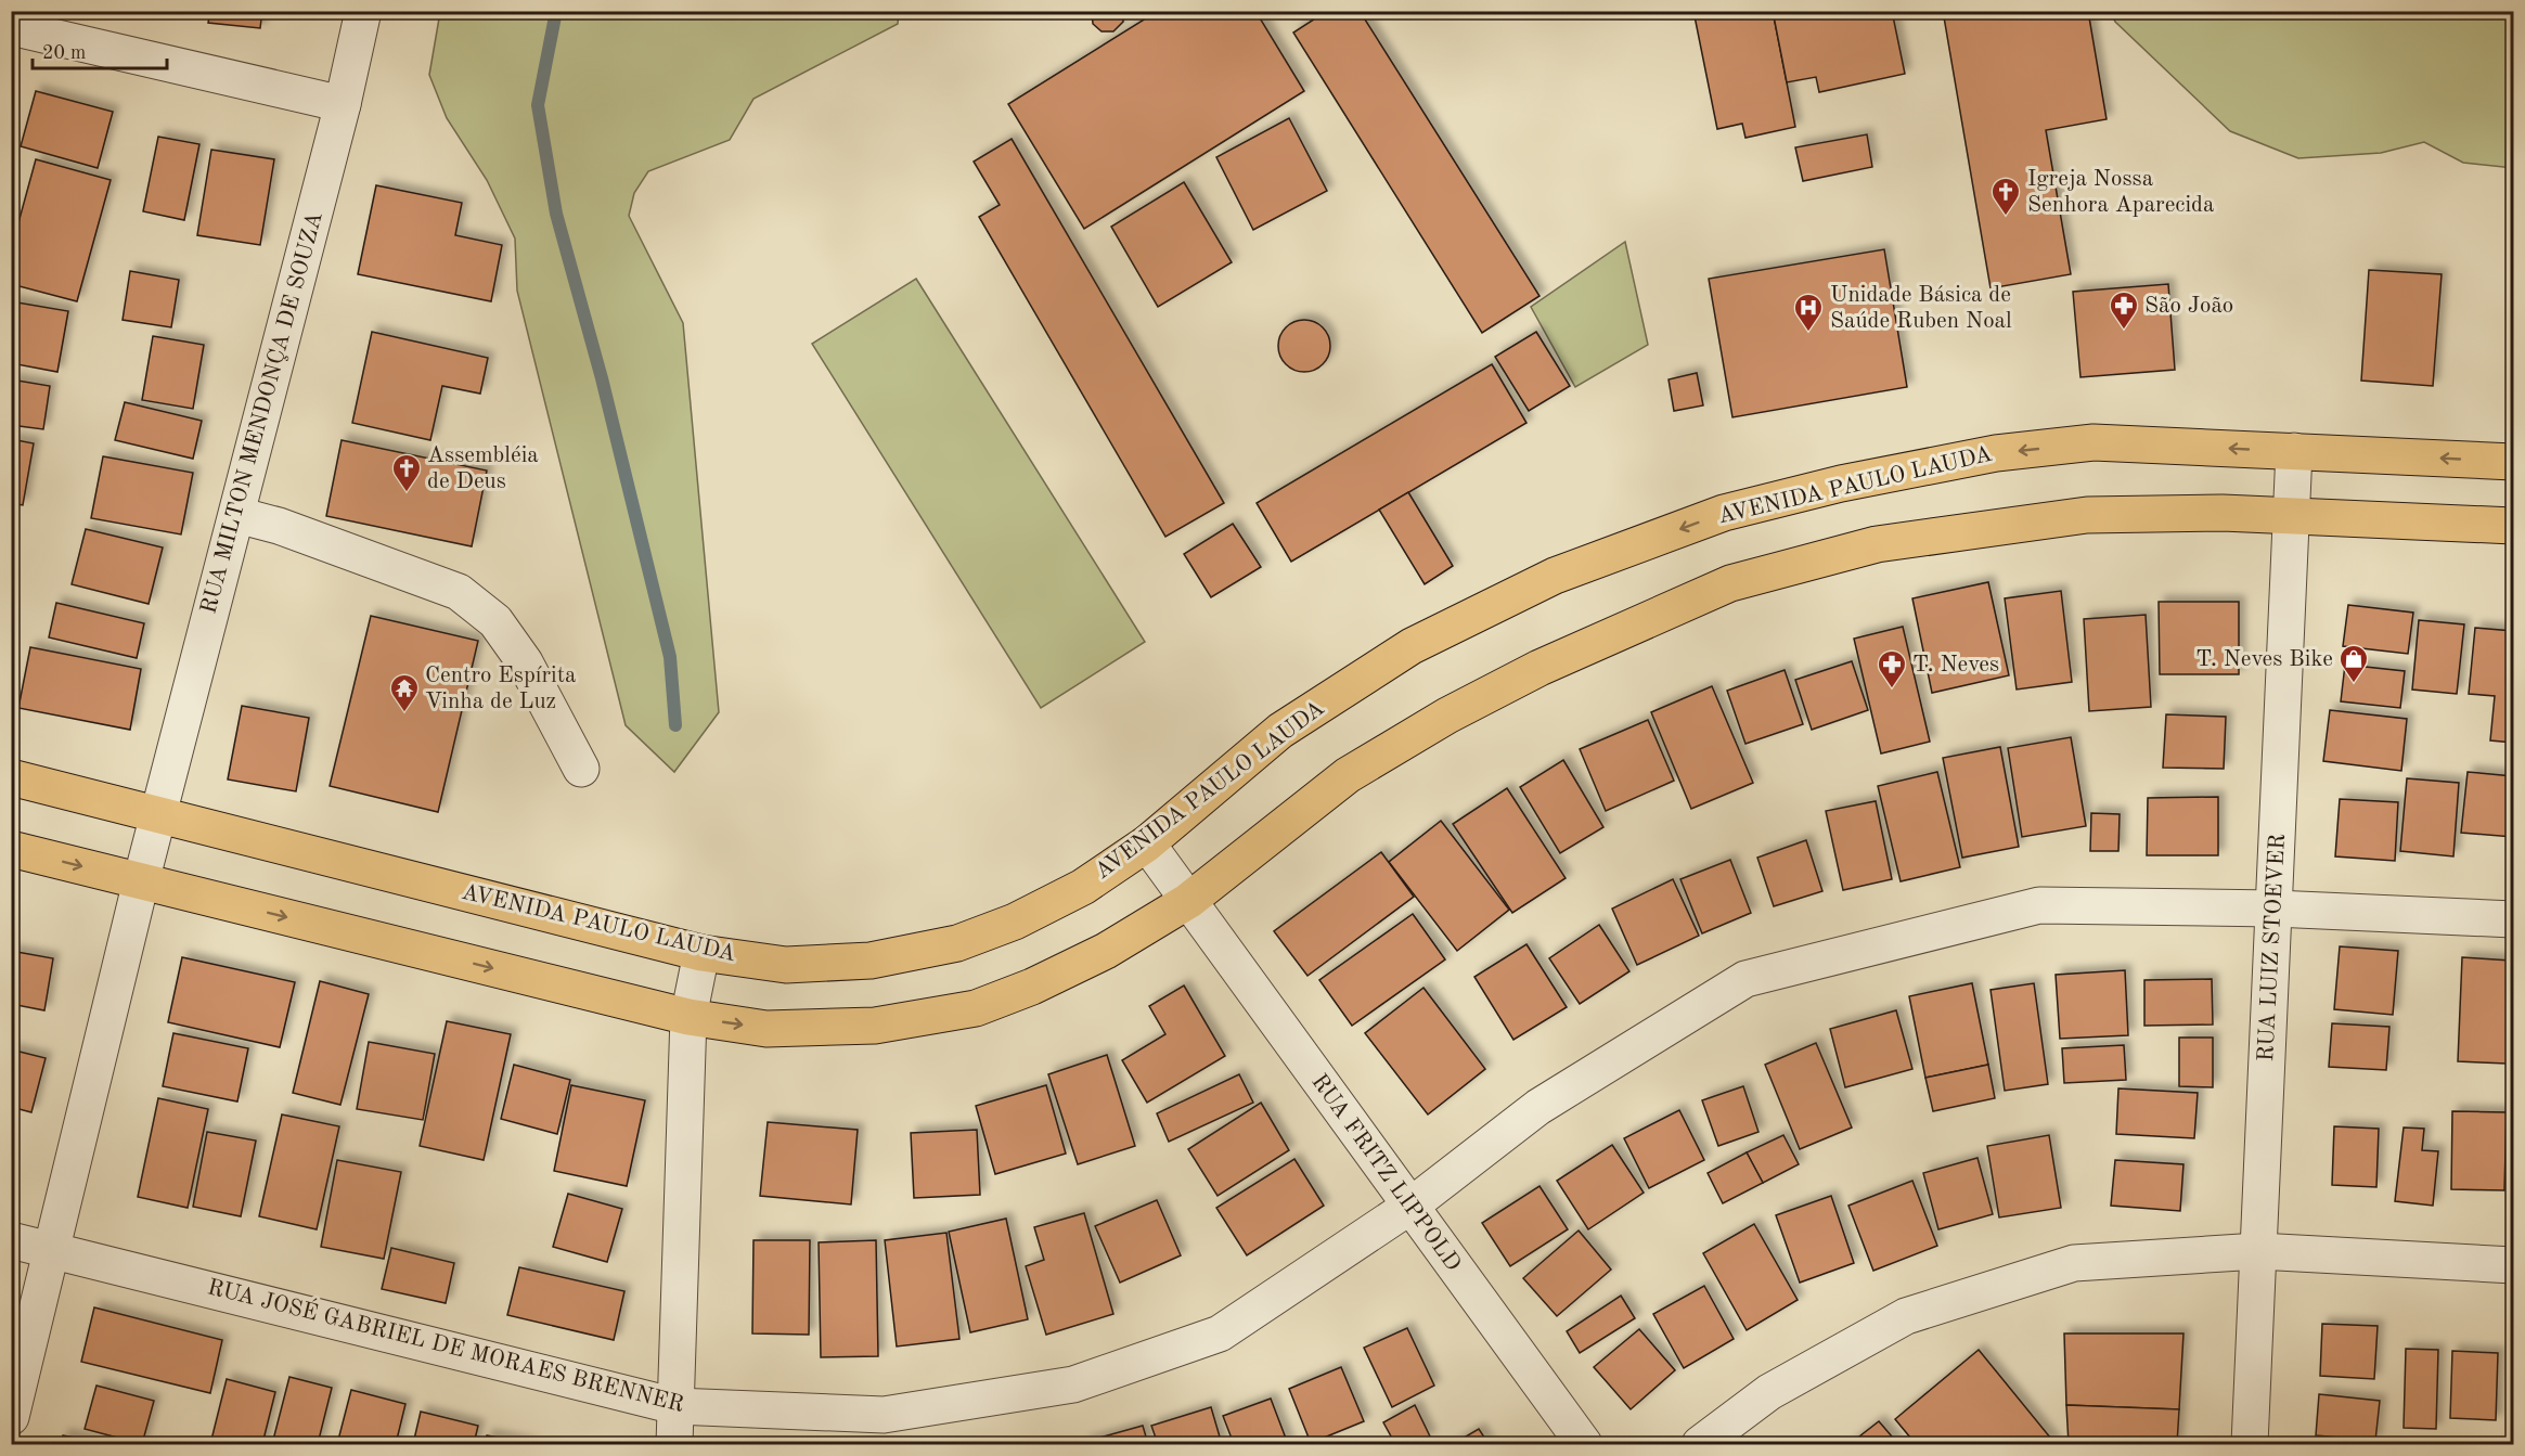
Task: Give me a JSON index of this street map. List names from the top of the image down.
{
  "streets": {
    "main road": ["AVENIDA PAULO LAUDA"],
    "street": [
      "RUA MILTON MENDONÇA DE SOUZA",
      "RUA LUIZ STOEVER",
      "RUA FRITZ LIPPOLD",
      "RUA JOSÉ GABRIEL DE MORAES BRENNER"
    ]
  },
  "crossings": [
    ["RUA MILTON MENDONÇA DE SOUZA", "AVENIDA PAULO LAUDA"],
    ["AVENIDA PAULO LAUDA", "RUA LUIZ STOEVER"],
    ["AVENIDA PAULO LAUDA", "RUA FRITZ LIPPOLD"],
    ["RUA LUIZ STOEVER", "RUA JOSÉ GABRIEL DE MORAES BRENNER"],
    ["RUA FRITZ LIPPOLD", "RUA JOSÉ GABRIEL DE MORAES BRENNER"]
  ],
  "places": {
    "church": ["Igreja Nossa Senhora Aparecida", "Assembléia de Deus"],
    "pharmacy": ["São João", "T. Neves"],
    "hospital": ["Unidade Básica de Saúde Ruben Noal"],
    "shop": ["T. Neves Bike"],
    "temple": ["Centro Espírita Vinha de Luz"]
  },
  "scale_bar": "20 m"
}
